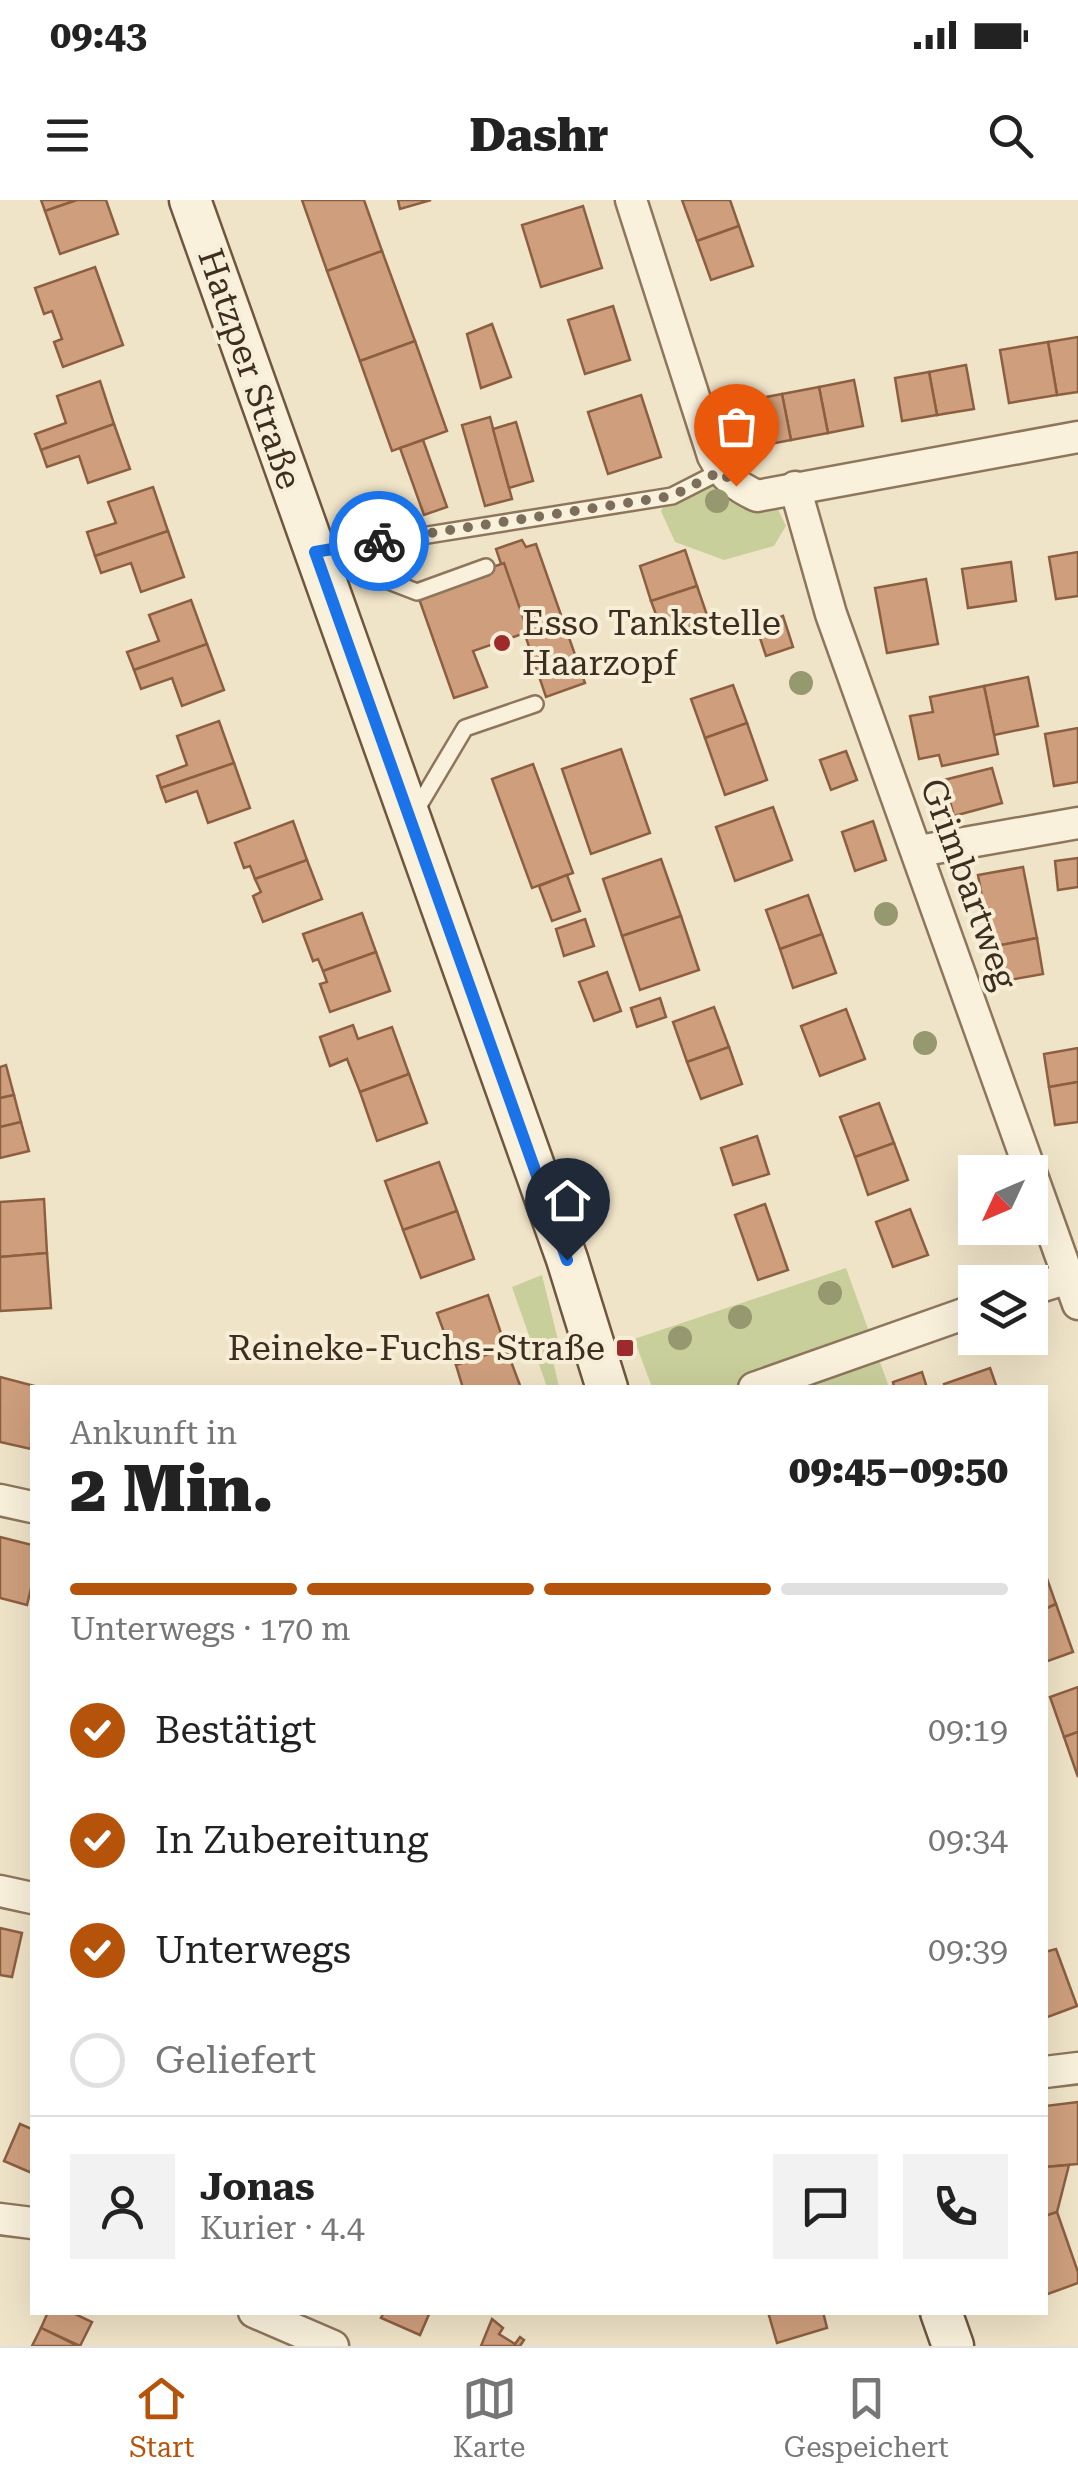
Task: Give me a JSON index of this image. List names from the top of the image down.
{
  "streets": {
    "main road": ["Hatzper Straße"],
    "street": ["Grimbartweg"]
  },
  "places": {
    "other": ["Esso Tankstelle Haarzopf"],
    "transit": ["Reineke-Fuchs-Straße"]
  },
  "north": "bottom left",
  "page": {
    "status": "09:43",
    "header": "Dashr",
    "heading": ["2 Min.", "Ankunft in", "09:45–09:50"],
    "panel": ["Jonas", "Kurier · 4.4"],
    "bar": "Unterwegs · 170 m",
    "list": [
      ["Bestätigt", "09:19"],
      ["In Zubereitung", "09:34"],
      ["Unterwegs", "09:39"],
      "Geliefert"
    ],
    "tabs": ["Start", "Karte", "Gespeichert"]
  }
}
